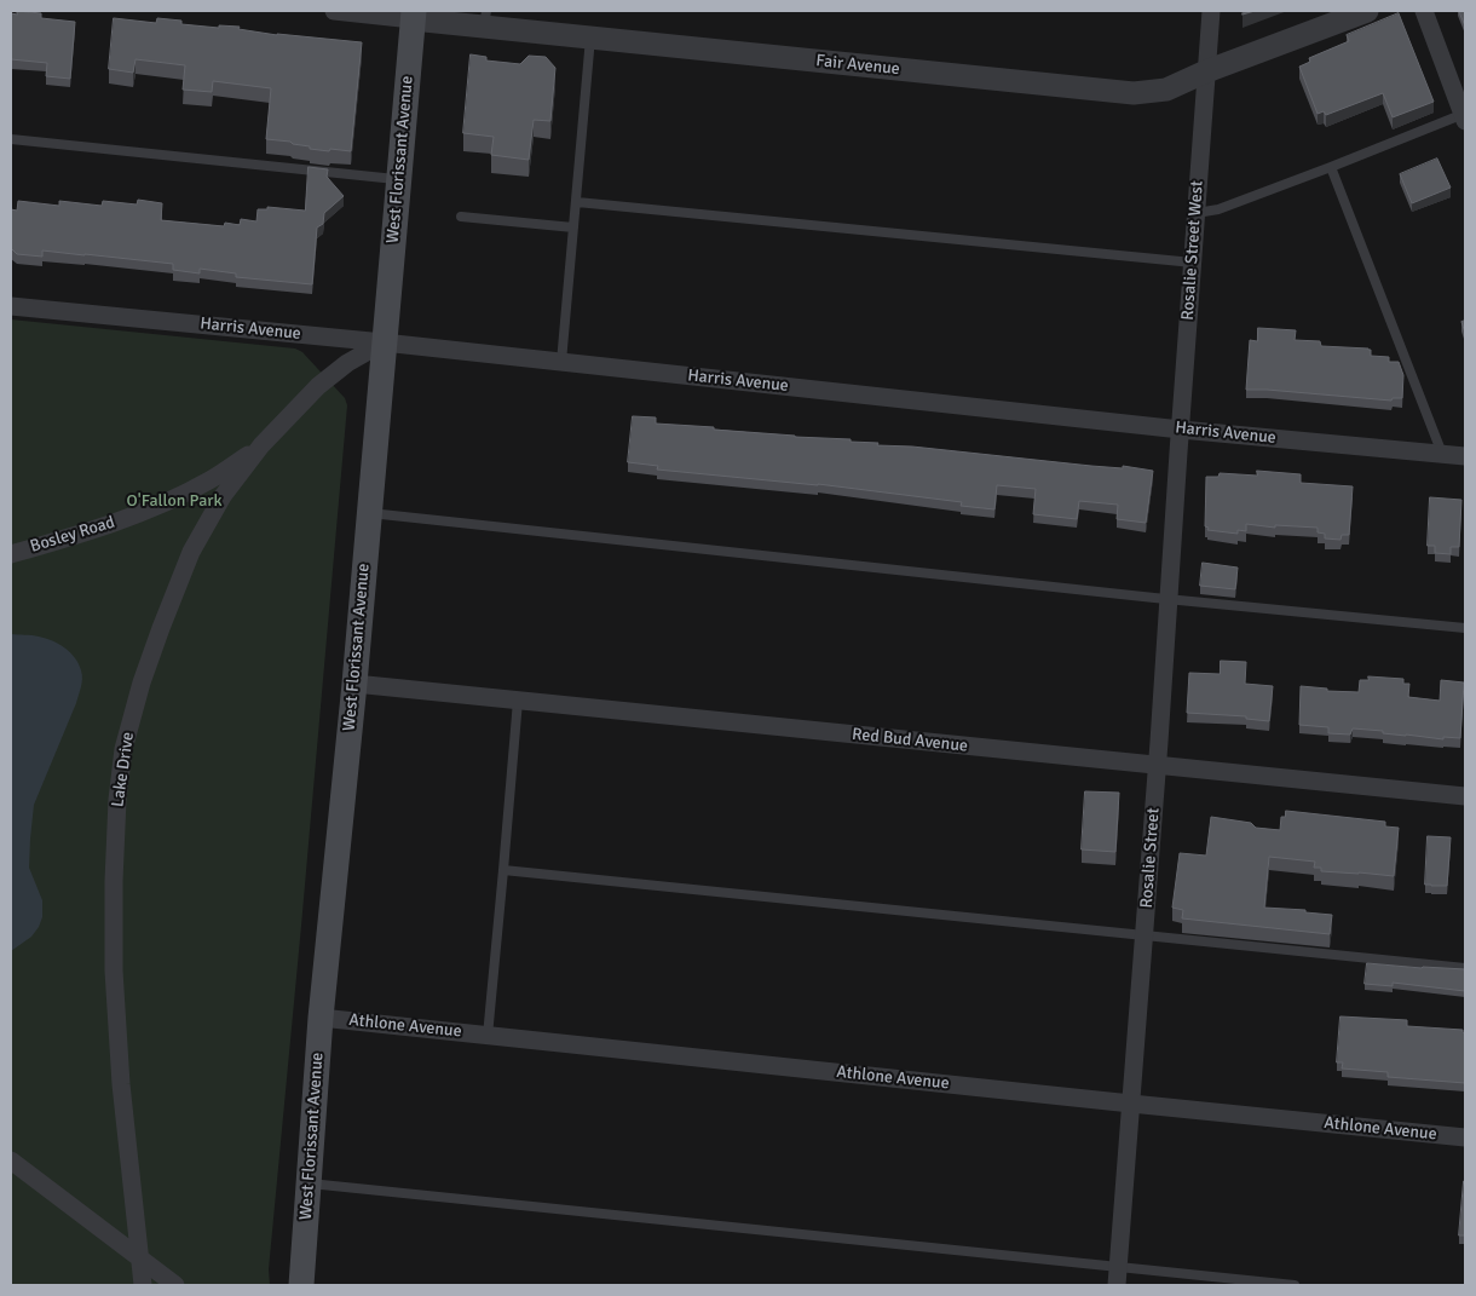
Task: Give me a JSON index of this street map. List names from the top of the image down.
{
  "streets": {
    "main road": ["West Florissant Avenue"],
    "street": [
      "Fair Avenue",
      "Rosalie Street West",
      "Harris Avenue",
      "Bosley Road",
      "Red Bud Avenue",
      "Lake Drive",
      "Rosalie Street",
      "Athlone Avenue"
    ]
  },
  "crossings": [
    ["Fair Avenue", "West Florissant Avenue"],
    ["Fair Avenue", "Rosalie Street West"],
    ["West Florissant Avenue", "Harris Avenue"],
    ["West Florissant Avenue", "Red Bud Avenue"],
    ["West Florissant Avenue", "Lake Drive"],
    ["West Florissant Avenue", "Athlone Avenue"],
    ["Rosalie Street West", "Harris Avenue"],
    ["Rosalie Street West", "Rosalie Street"],
    ["Harris Avenue", "Lake Drive"],
    ["Harris Avenue", "Rosalie Street"],
    ["Bosley Road", "Lake Drive"],
    ["Red Bud Avenue", "Rosalie Street"],
    ["Rosalie Street", "Athlone Avenue"]
  ],
  "parks": ["O'Fallon Park"]
}
